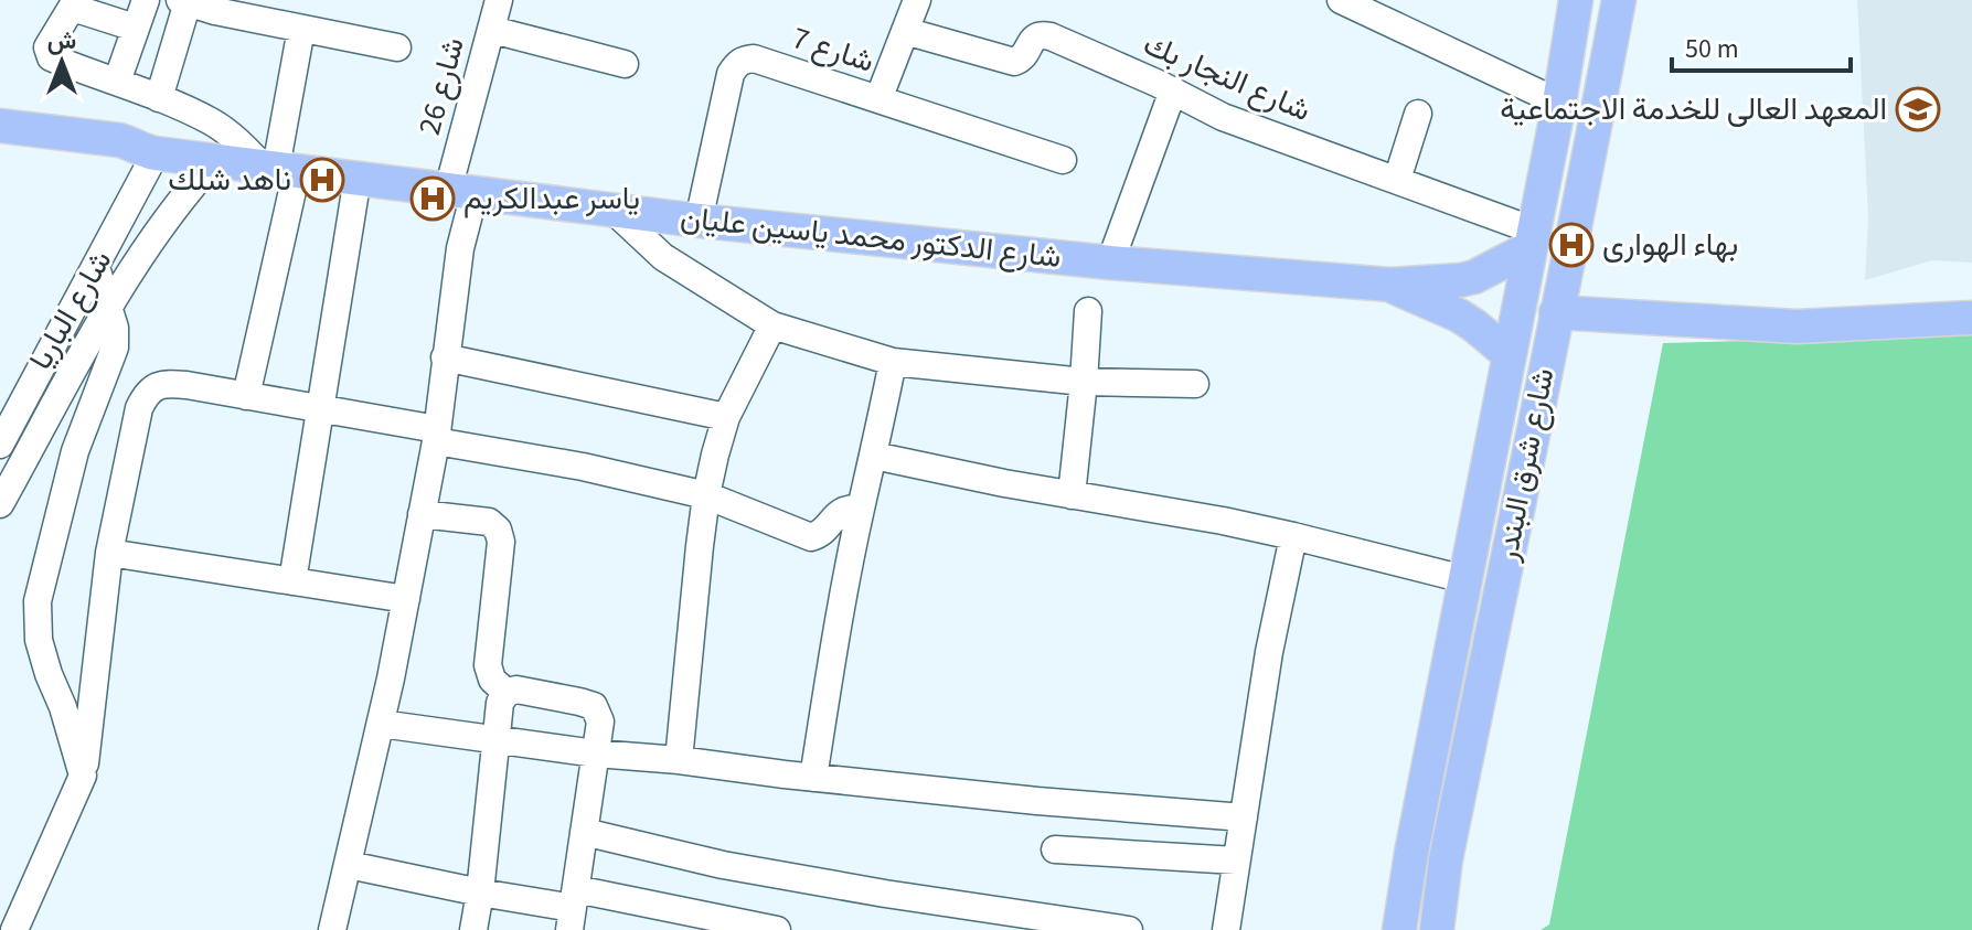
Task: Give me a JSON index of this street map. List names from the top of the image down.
{
  "streets": {
    "main road": ["شارع الدكتور محمد ياسين عليان", "شارع شرق البندر"],
    "street": [
      "شارع 7",
      "شارع النجار بك",
      "شارع 26",
      "شارع الباريا"
    ]
  },
  "crossings": [
    ["شارع 7", "شارع الدكتور محمد ياسين عليان"],
    ["شارع النجار بك", "شارع الدكتور محمد ياسين عليان"],
    ["شارع النجار بك", "شارع شرق البندر"],
    ["شارع 26", "شارع الدكتور محمد ياسين عليان"],
    ["شارع الدكتور محمد ياسين عليان", "شارع الباريا"],
    ["شارع الدكتور محمد ياسين عليان", "شارع شرق البندر"]
  ],
  "places": {
    "school or university": ["المعهد العالى للخدمة الاجتماعية"],
    "hospital": ["ناهد شلك", "ياسر عبدالكريم", "بهاء الهوارى"]
  },
  "scale_bar": "50 m",
  "north": "top"
}
